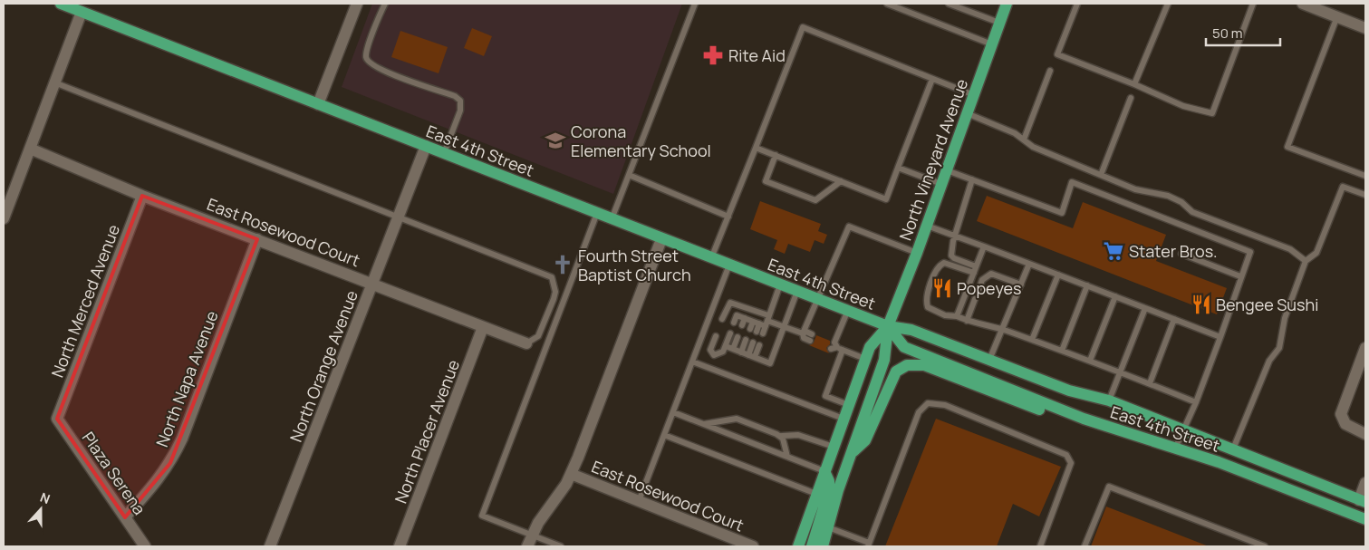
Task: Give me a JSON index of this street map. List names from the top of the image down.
{
  "streets": {
    "main road": ["East 4th Street", "North Vineyard Avenue"],
    "street": [
      "East Rosewood Court",
      "North Merced Avenue",
      "North Orange Avenue",
      "North Napa Avenue",
      "North Placer Avenue",
      "Plaza Serena"
    ]
  },
  "crossings": [
    ["East 4th Street", "North Vineyard Avenue"],
    ["East 4th Street", "North Orange Avenue"],
    ["East Rosewood Court", "North Merced Avenue"],
    ["East Rosewood Court", "North Orange Avenue"],
    ["East Rosewood Court", "North Napa Avenue"],
    ["East Rosewood Court", "North Placer Avenue"],
    ["North Merced Avenue", "Plaza Serena"],
    ["North Napa Avenue", "Plaza Serena"]
  ],
  "places": {
    "pharmacy": ["Rite Aid"],
    "school or university": ["Corona Elementary School"],
    "supermarket": ["Stater Bros."],
    "church": ["Fourth Street Baptist Church"],
    "restaurant": ["Popeyes", "Bengee Sushi"]
  },
  "scale_bar": "50 m",
  "north": "top"
}
